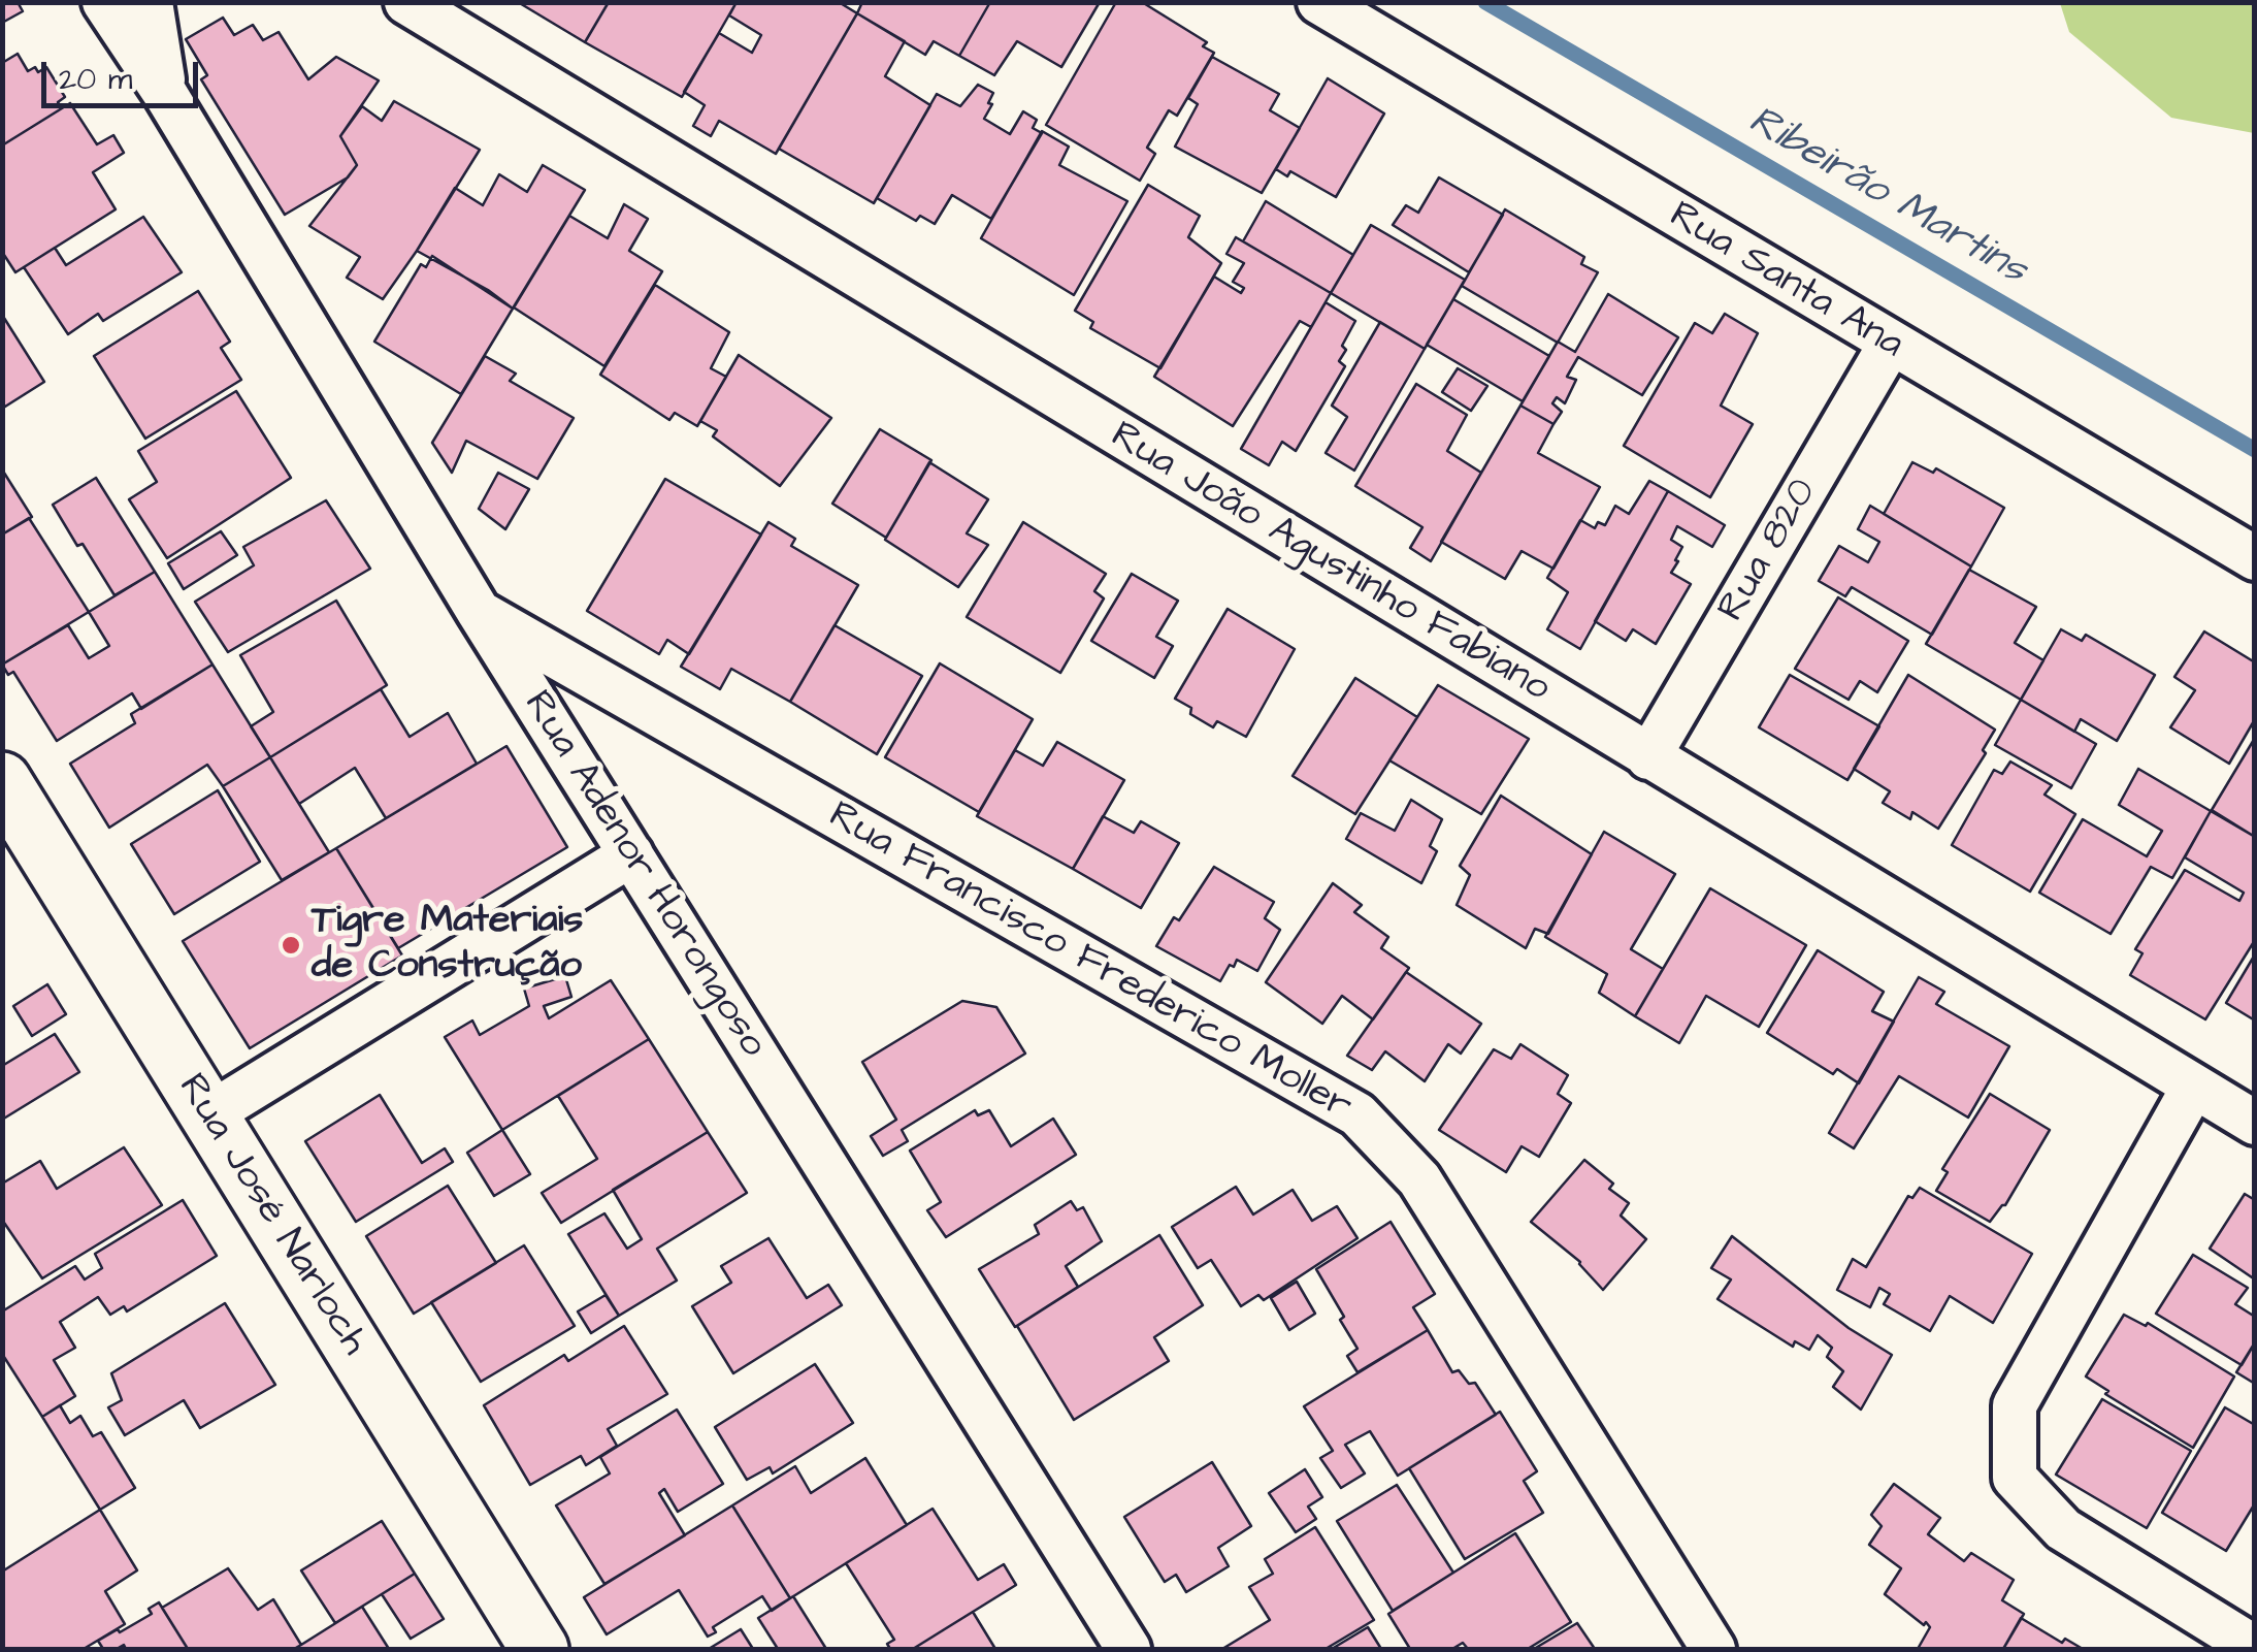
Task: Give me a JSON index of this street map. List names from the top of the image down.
{
  "streets": {
    "main road": ["Rua José Narloch"],
    "street": [
      "Rua Santa Ana",
      "Rua 820",
      "Rua João Agustinho Fabiano",
      "Rua Adenor Horongoso",
      "Rua Francisco Frederico Moller"
    ]
  },
  "crossings": [
    ["Rua Santa Ana", "Rua 820"],
    ["Rua 820", "Rua João Agustinho Fabiano"],
    ["Rua Adenor Horongoso", "Rua Francisco Frederico Moller"]
  ],
  "water": ["Ribeirão Martins"],
  "places": ["Tigre Materiais de Construção"],
  "scale_bar": "20 m"
}
